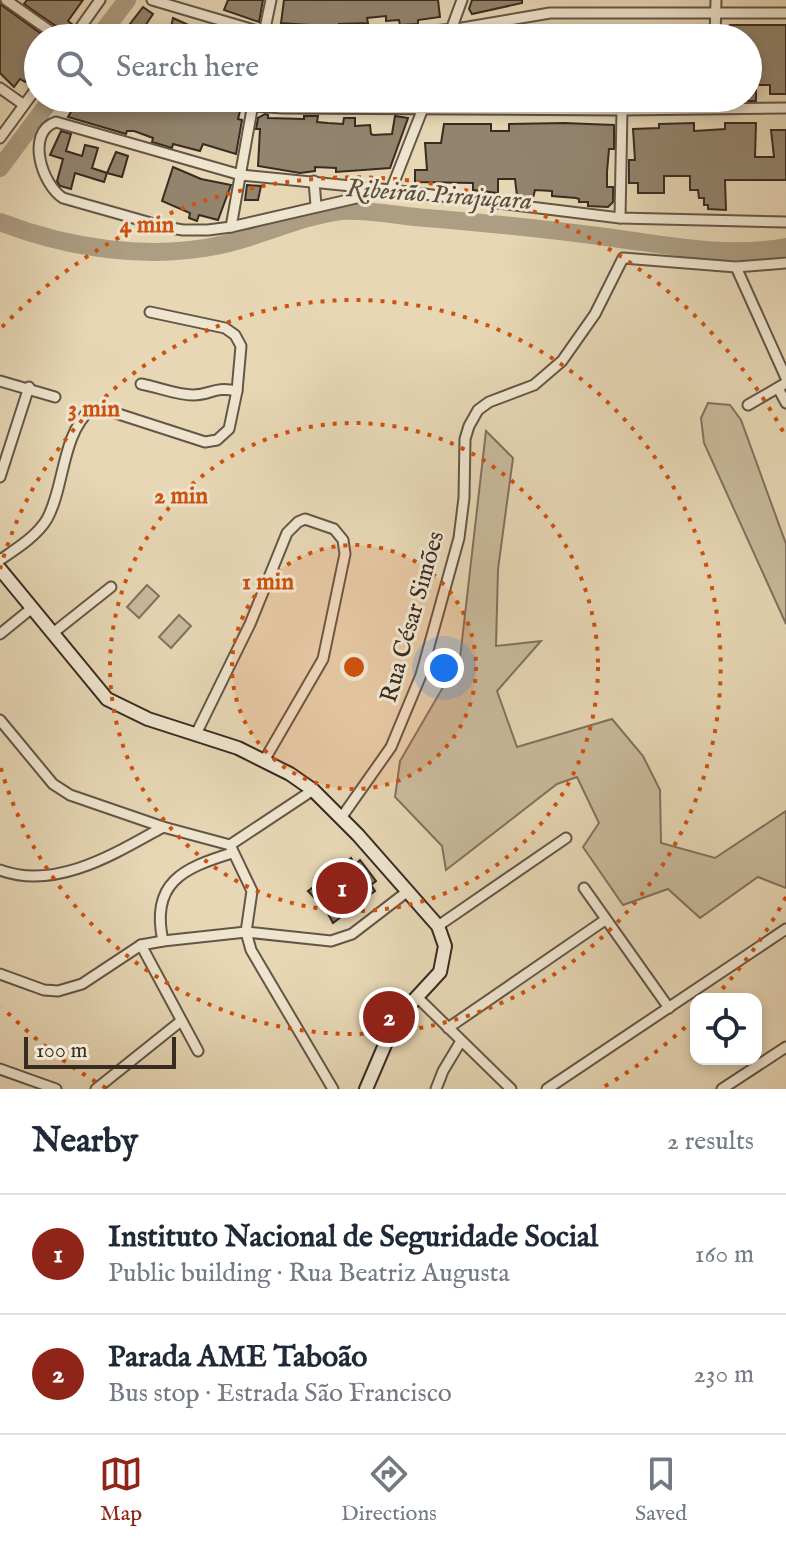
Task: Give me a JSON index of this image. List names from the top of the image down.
{
  "streets": {
    "street": ["Rua César Simões"]
  },
  "water": ["Ribeirão Pirajuçara"],
  "scale_bar": "100 m",
  "page": {
    "search": "Search here",
    "pins": ["1", "2"],
    "scale": "100 m",
    "heading": ["Nearby", "2 results"],
    "list": [
      {
        "mark": "1",
        "name": "Instituto Nacional de Seguridade Social",
        "note": "Public building · Rua Beatriz Augusta",
        "value": "160 m"
      },
      {
        "mark": "2",
        "name": "Parada AME Taboão",
        "note": "Bus stop · Estrada São Francisco",
        "value": "230 m"
      }
    ],
    "nav": ["Map", "Directions", "Saved"]
  },
  "rings": [
    "4 min",
    "3 min",
    "2 min",
    "1 min"
  ]
}
